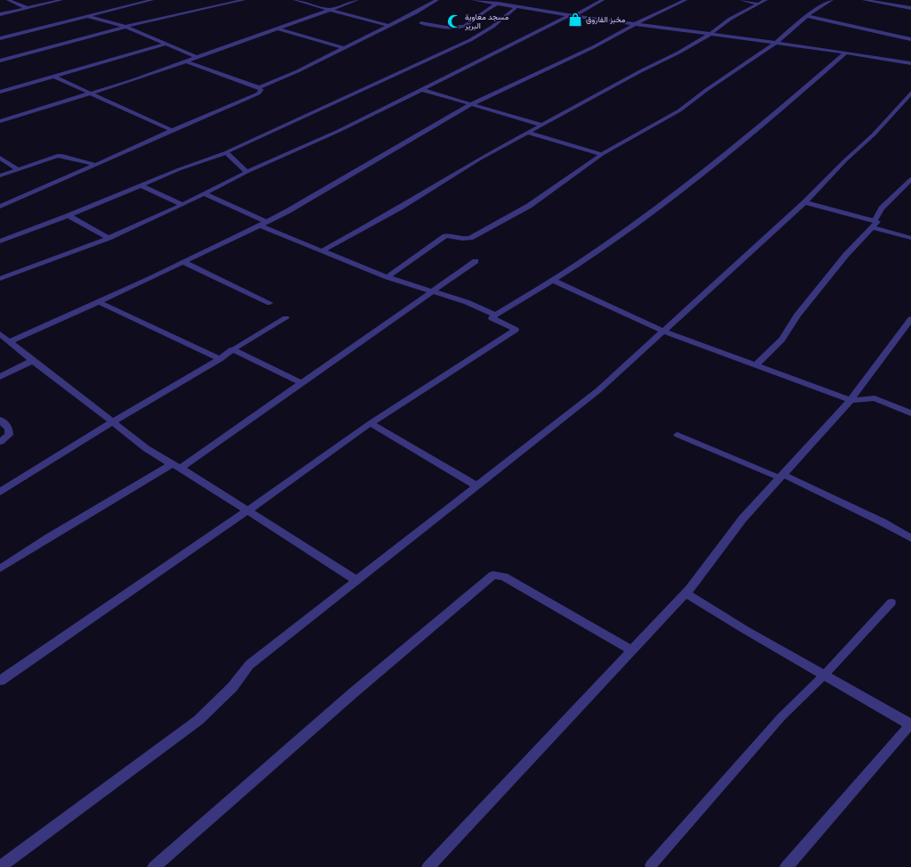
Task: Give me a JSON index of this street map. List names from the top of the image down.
{
  "places": {
    "shop": ["مخبز الفاروق"],
    "mosque": ["مسجد معاوية البرير"]
  }
}
